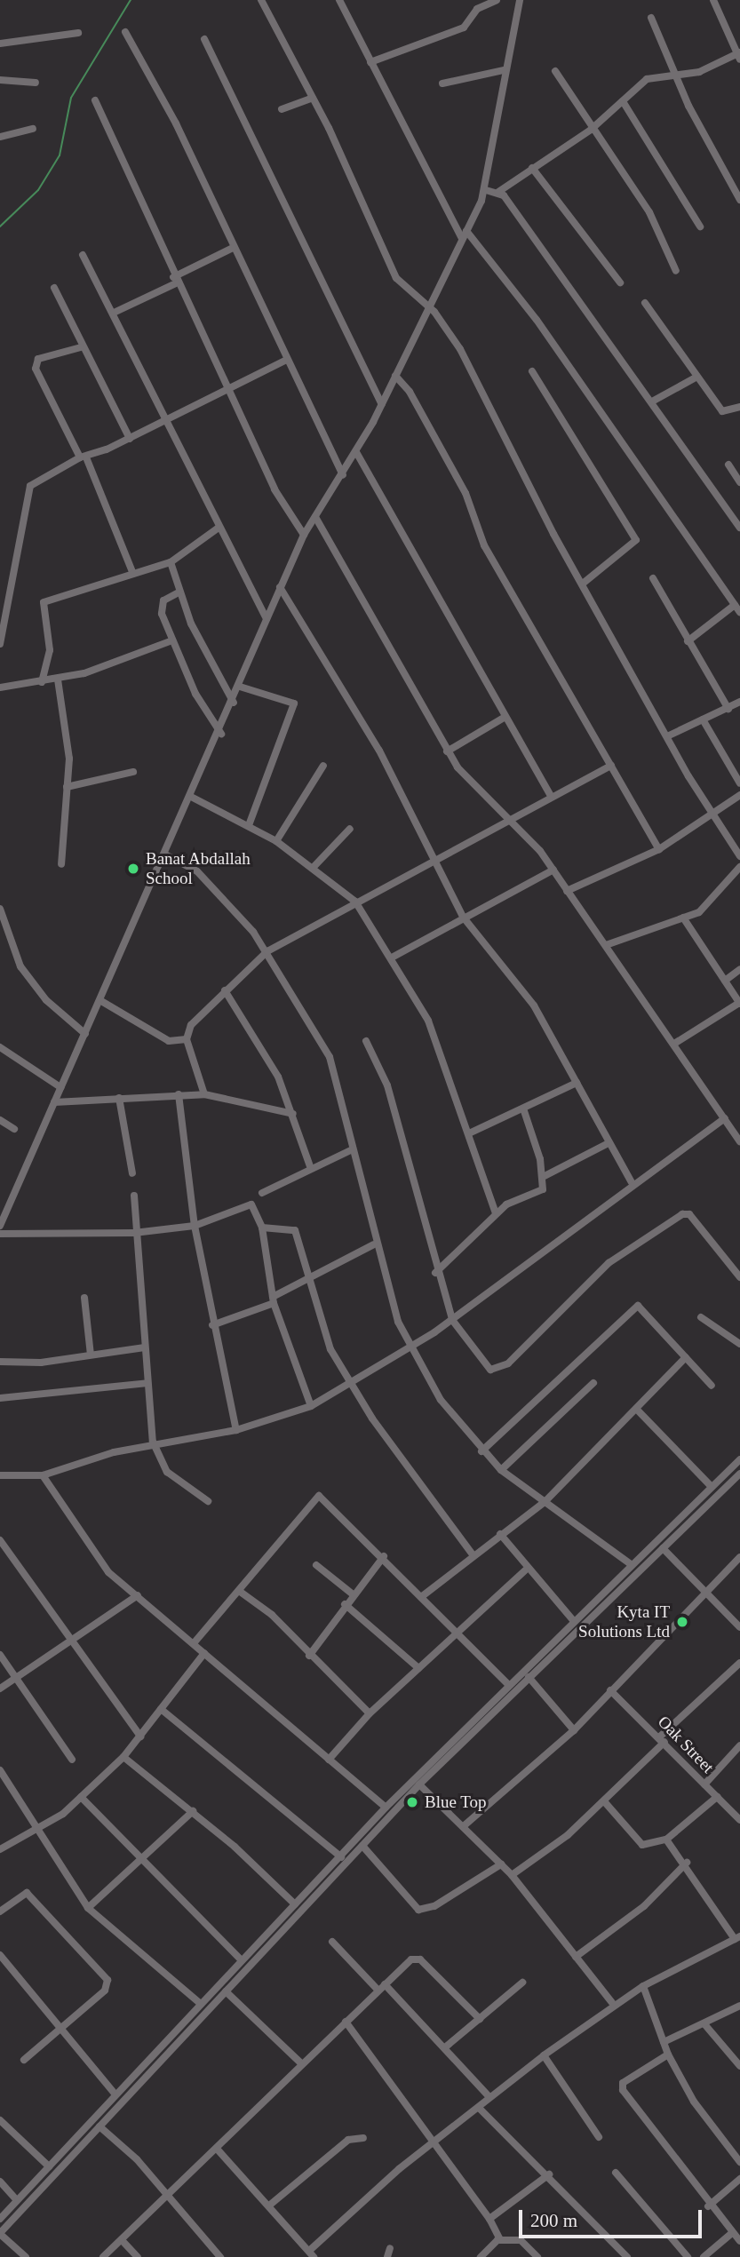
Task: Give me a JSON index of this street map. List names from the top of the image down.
{
  "streets": {
    "street": ["Oak Street"]
  },
  "places": ["Banat Abdallah School", "Kyta IT Solutions Ltd", "Blue Top"],
  "scale_bar": "200 m"
}
